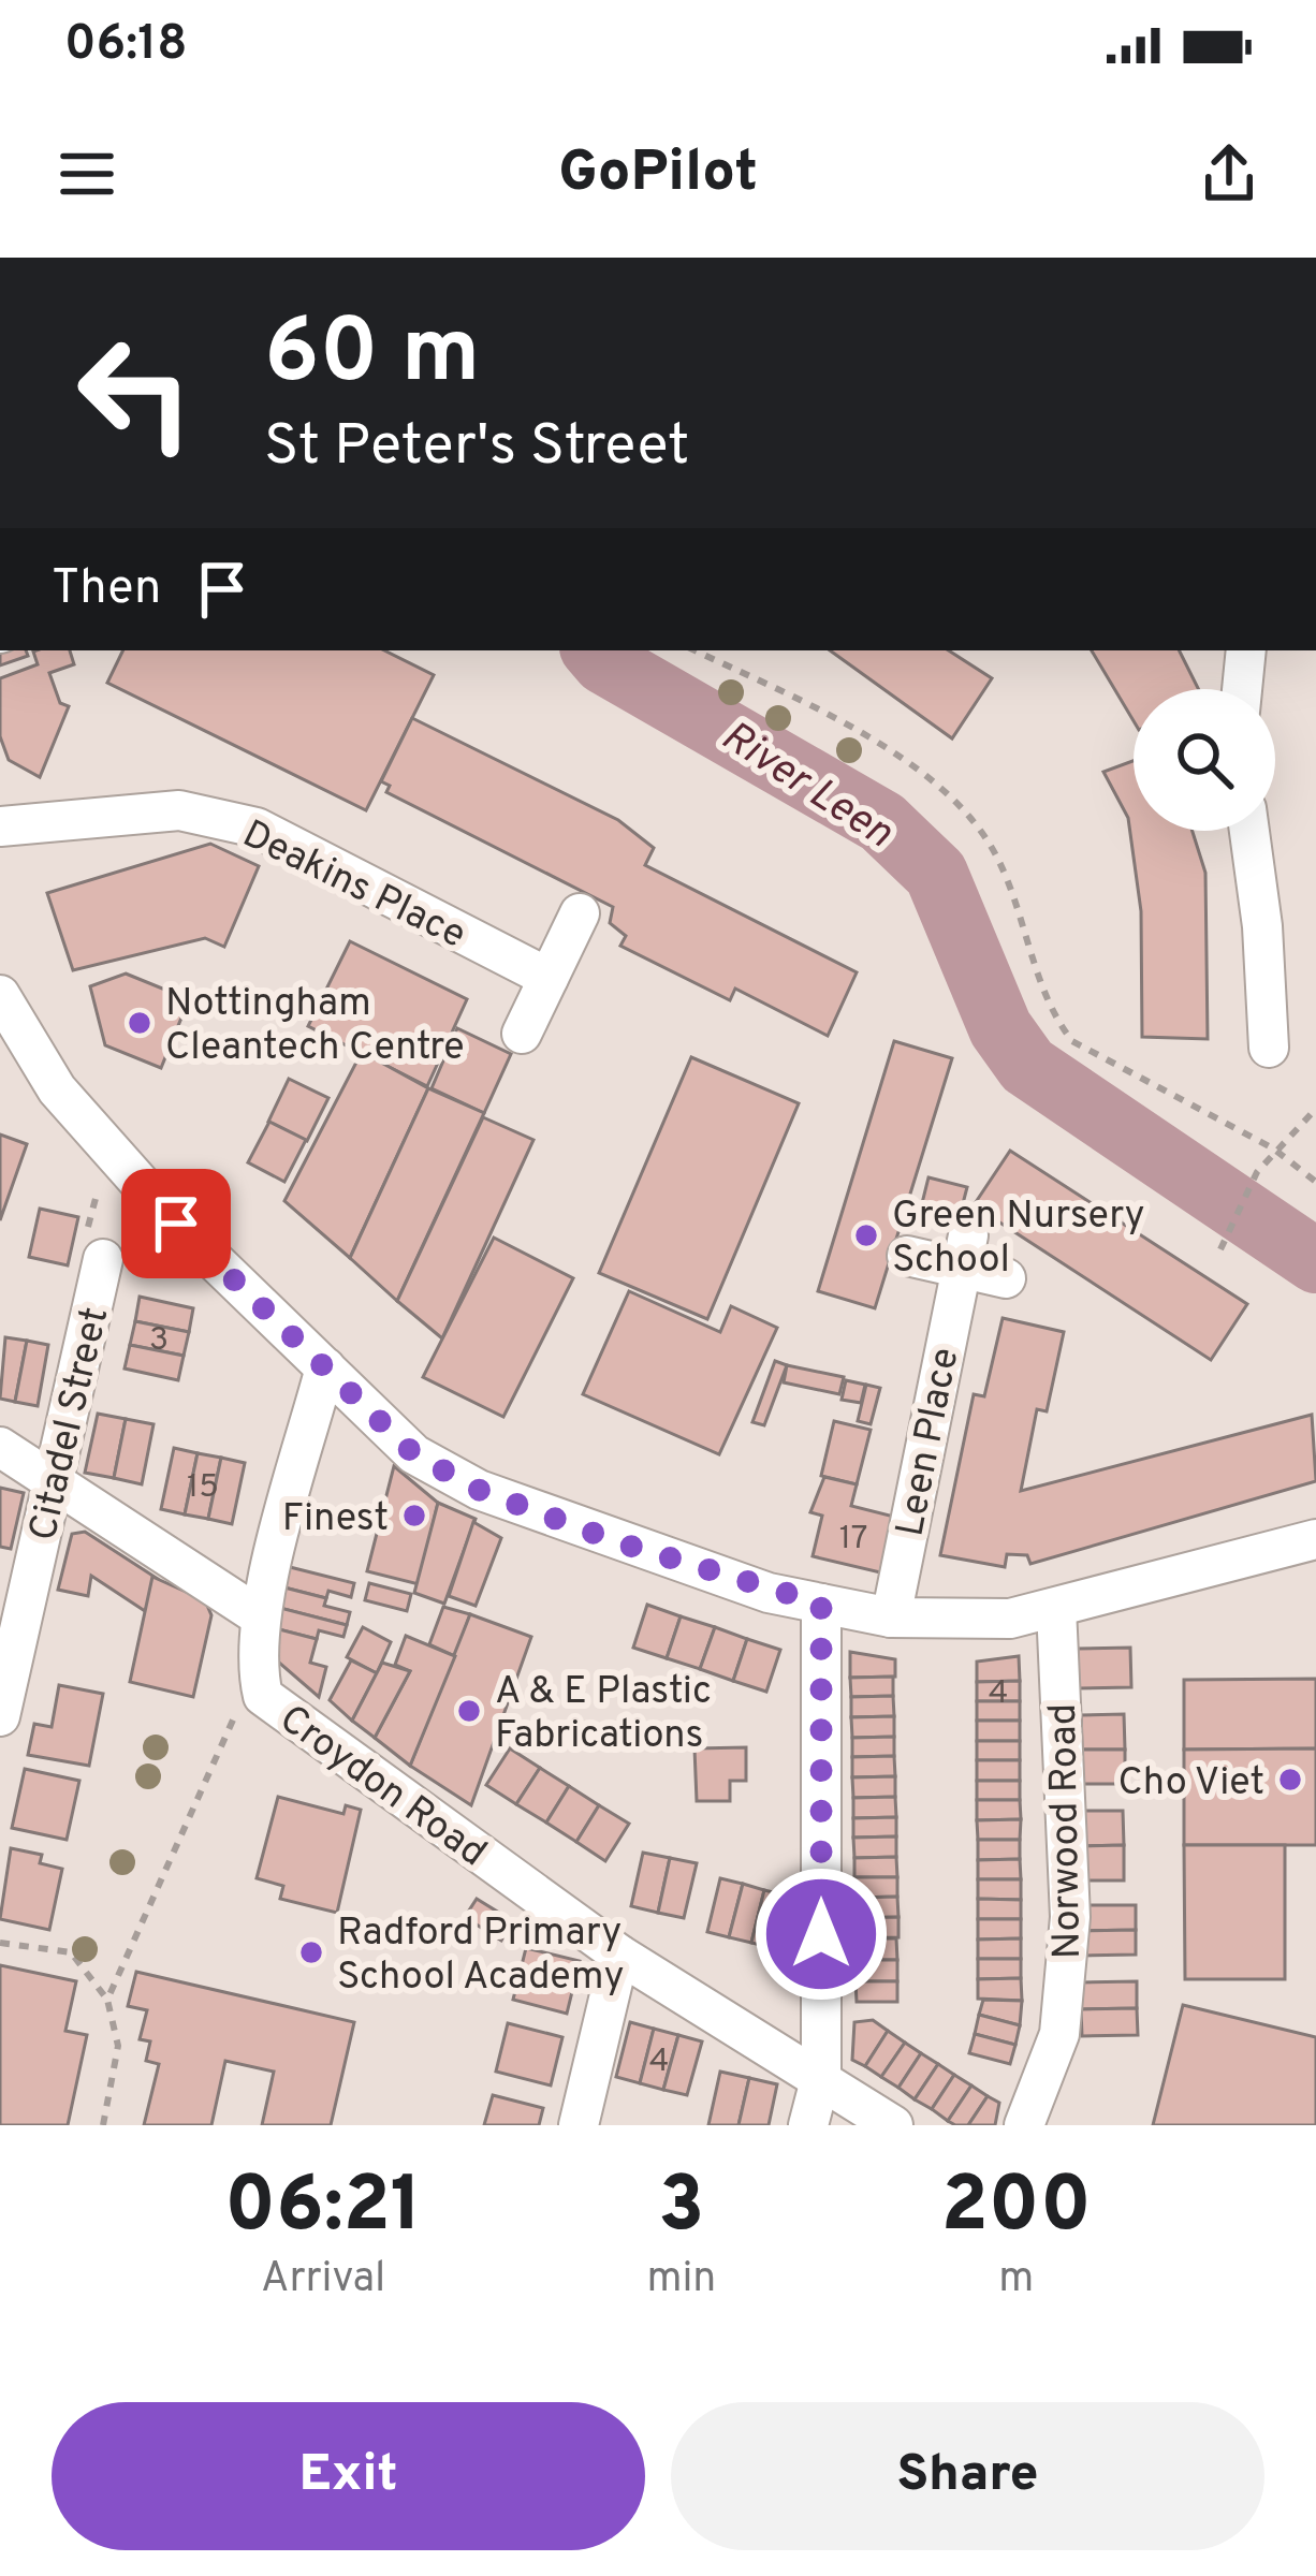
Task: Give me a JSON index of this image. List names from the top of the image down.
{
  "streets": {
    "street": [
      "Deakins Place",
      "Citadel Street",
      "Leen Place",
      "Croydon Road",
      "Norwood Road"
    ]
  },
  "water": ["River Leen"],
  "places": [
    "Nottingham Cleantech Centre",
    "Green Nursery School",
    "Finest",
    "A & E Plastic Fabrications",
    "Cho Viet",
    "Radford Primary School Academy"
  ],
  "house_numbers": [
    "3",
    "15",
    "17",
    "4",
    "4"
  ],
  "page": {
    "status": "06:18",
    "header": "GoPilot",
    "turn": ["60 m", "St Peter's Street"],
    "then": "Then",
    "eta": [
      "06:21",
      "Arrival",
      "3",
      "min",
      "200",
      "m"
    ],
    "buttons": ["Exit", "Share"]
  }
}
